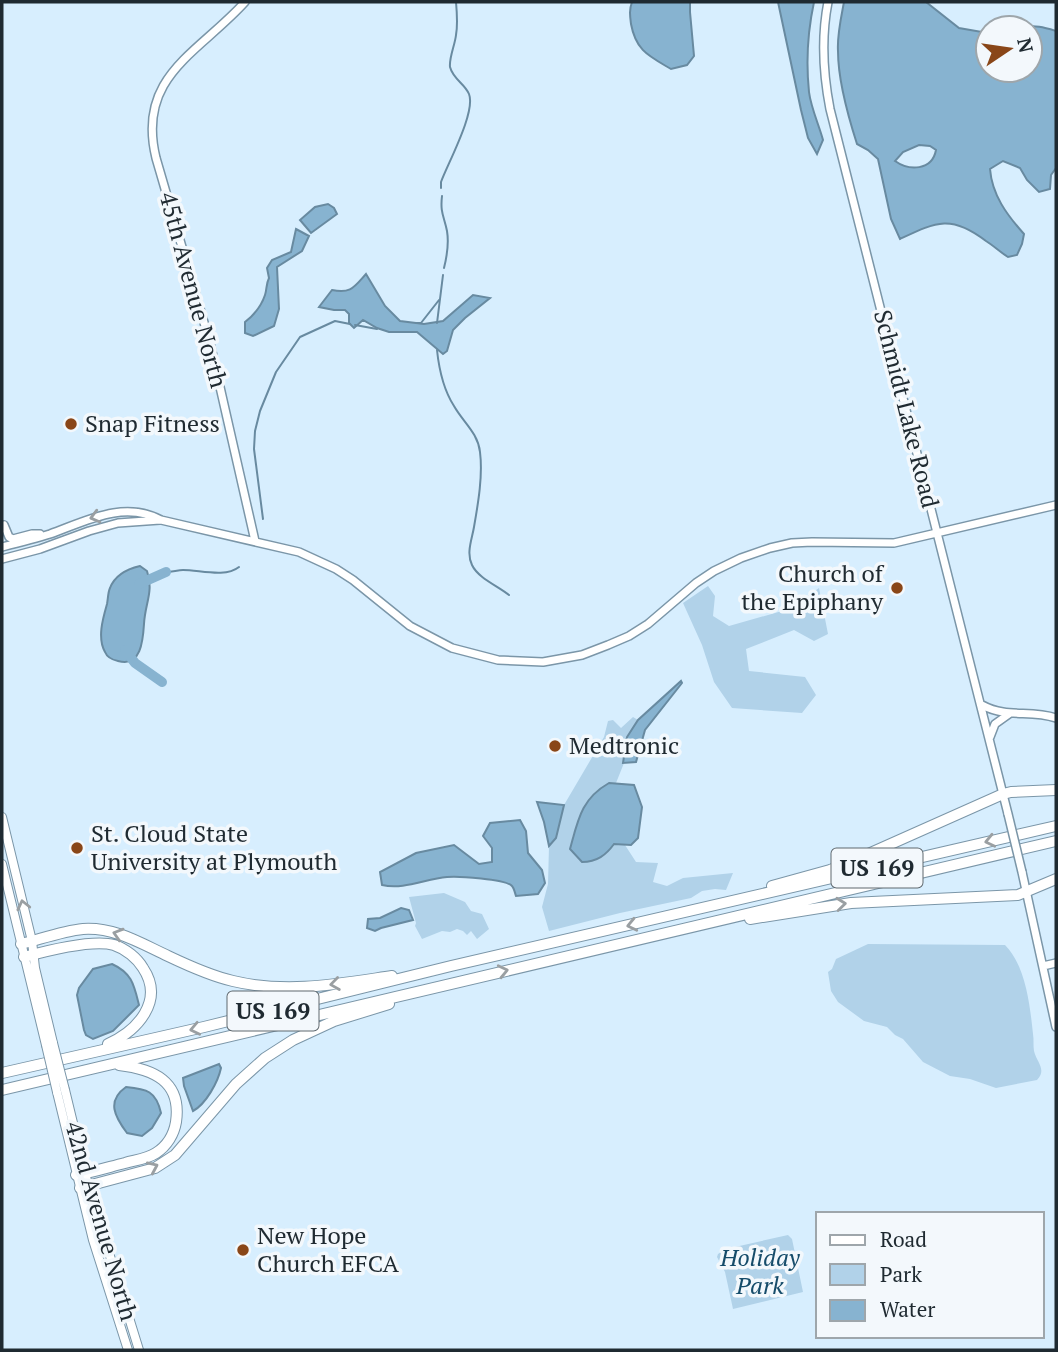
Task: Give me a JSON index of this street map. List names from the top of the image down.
{
  "streets": {
    "highway": ["US 169"],
    "main road": ["42nd Avenue North"],
    "street": ["45th Avenue North", "Schmidt Lake Road"]
  },
  "parks": ["Holiday Park"],
  "places": [
    "Snap Fitness",
    "Church of the Epiphany",
    "Medtronic",
    "St. Cloud State University at Plymouth",
    "New Hope Church EFCA"
  ],
  "legend": ["Road", "Park", "Water"],
  "north": "right"
}
